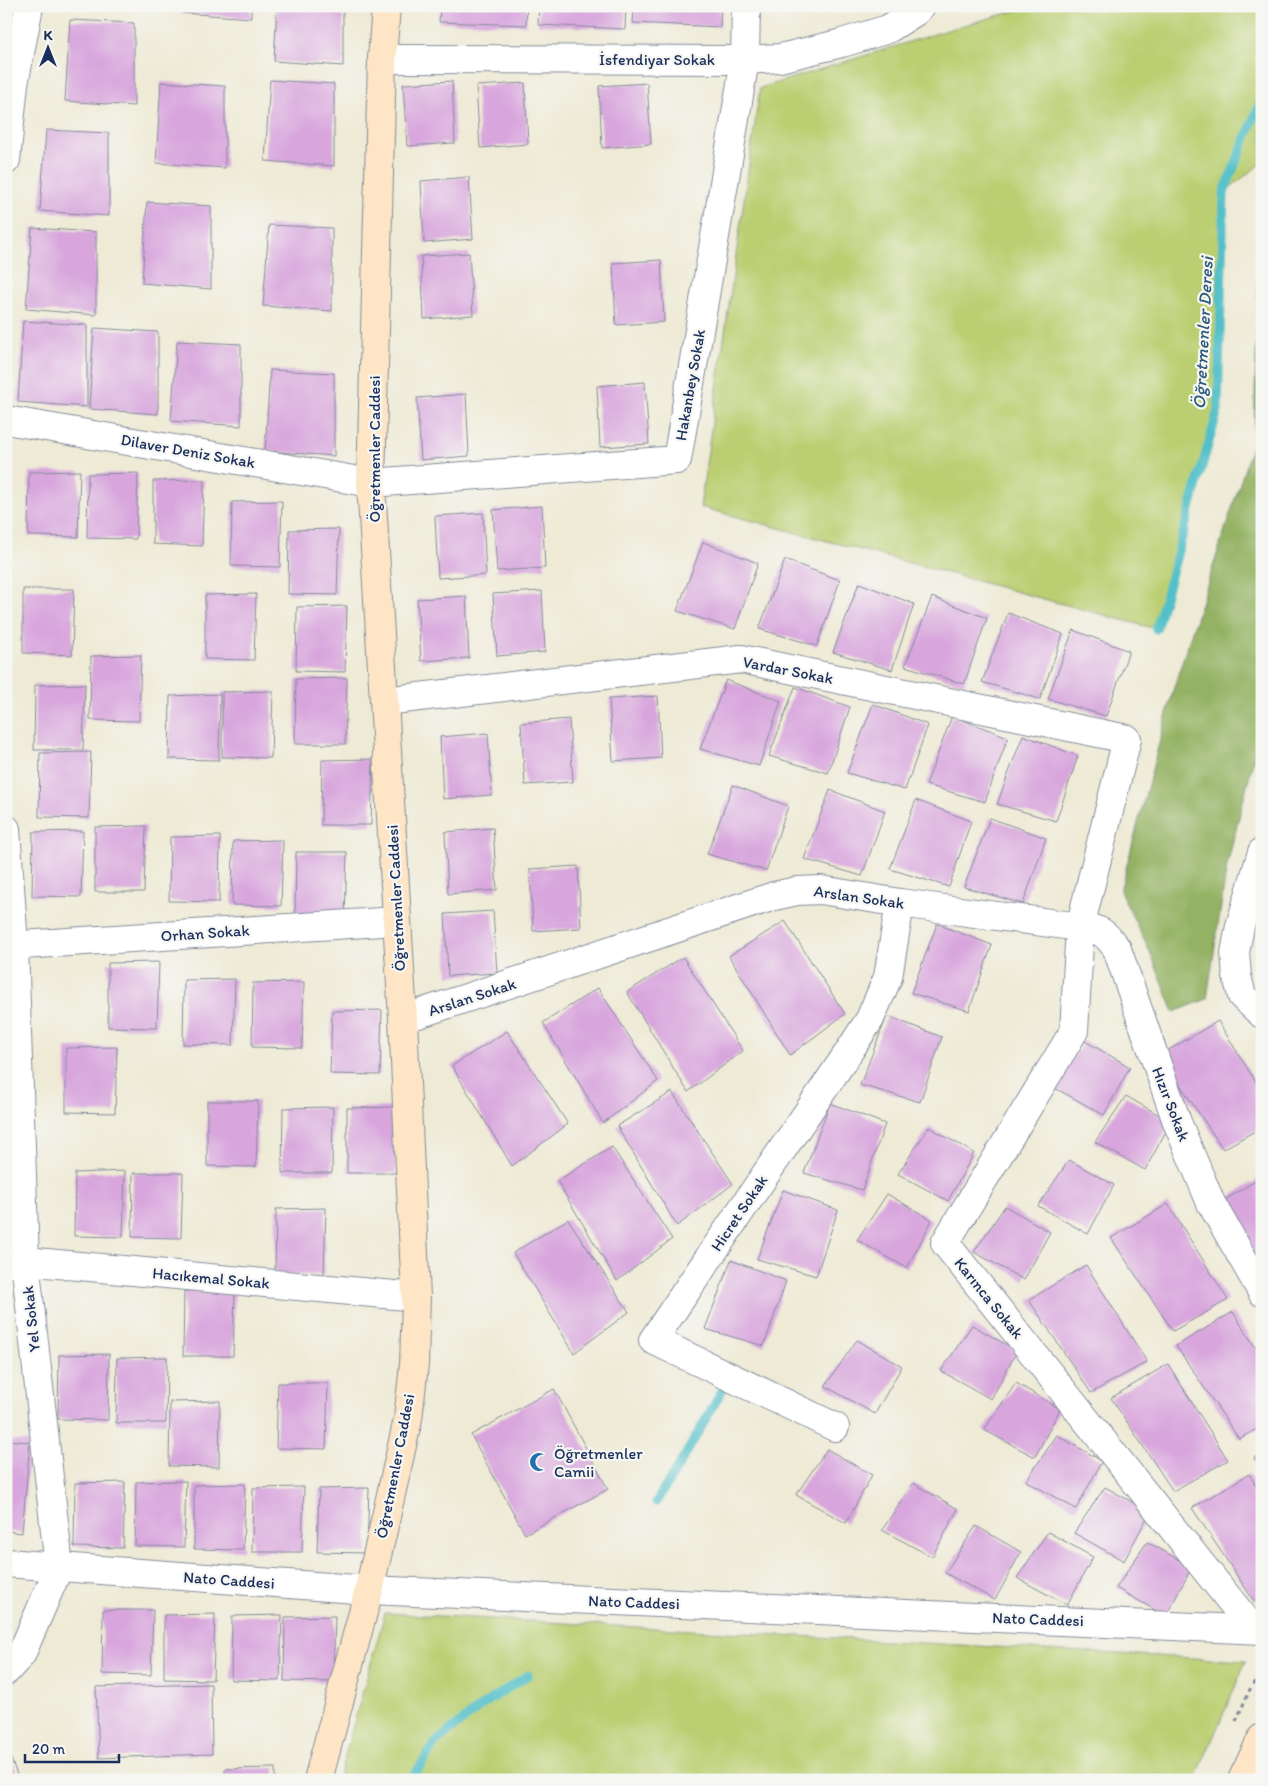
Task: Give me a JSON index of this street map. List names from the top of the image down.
{
  "streets": {
    "street": [
      "İsfendiyar Sokak",
      "Hakanbey Sokak",
      "Öğretmenler Caddesi",
      "Dilaver Deniz Sokak",
      "Vardar Sokak",
      "Arslan Sokak",
      "Orhan Sokak",
      "Hızır Sokak",
      "Hicret Sokak",
      "Hacıkemal Sokak",
      "Karınca Sokak",
      "Yel Sokak",
      "Nato Caddesi"
    ]
  },
  "crossings": [
    ["İsfendiyar Sokak", "Hakanbey Sokak"],
    ["İsfendiyar Sokak", "Öğretmenler Caddesi"],
    ["Hakanbey Sokak", "Öğretmenler Caddesi"],
    ["Hakanbey Sokak", "Dilaver Deniz Sokak"],
    ["Öğretmenler Caddesi", "Dilaver Deniz Sokak"],
    ["Öğretmenler Caddesi", "Vardar Sokak"],
    ["Öğretmenler Caddesi", "Arslan Sokak"],
    ["Öğretmenler Caddesi", "Orhan Sokak"],
    ["Öğretmenler Caddesi", "Hacıkemal Sokak"],
    ["Öğretmenler Caddesi", "Nato Caddesi"],
    ["Vardar Sokak", "Arslan Sokak"],
    ["Vardar Sokak", "Hızır Sokak"],
    ["Vardar Sokak", "Karınca Sokak"],
    ["Arslan Sokak", "Hızır Sokak"],
    ["Arslan Sokak", "Hicret Sokak"],
    ["Arslan Sokak", "Karınca Sokak"],
    ["Orhan Sokak", "Yel Sokak"],
    ["Hızır Sokak", "Karınca Sokak"],
    ["Hacıkemal Sokak", "Yel Sokak"],
    ["Karınca Sokak", "Nato Caddesi"],
    ["Yel Sokak", "Nato Caddesi"]
  ],
  "water": ["Öğretmenler Deresi"],
  "places": {
    "mosque": ["Öğretmenler Camii"]
  },
  "scale_bar": "20 m",
  "north": "top"
}
